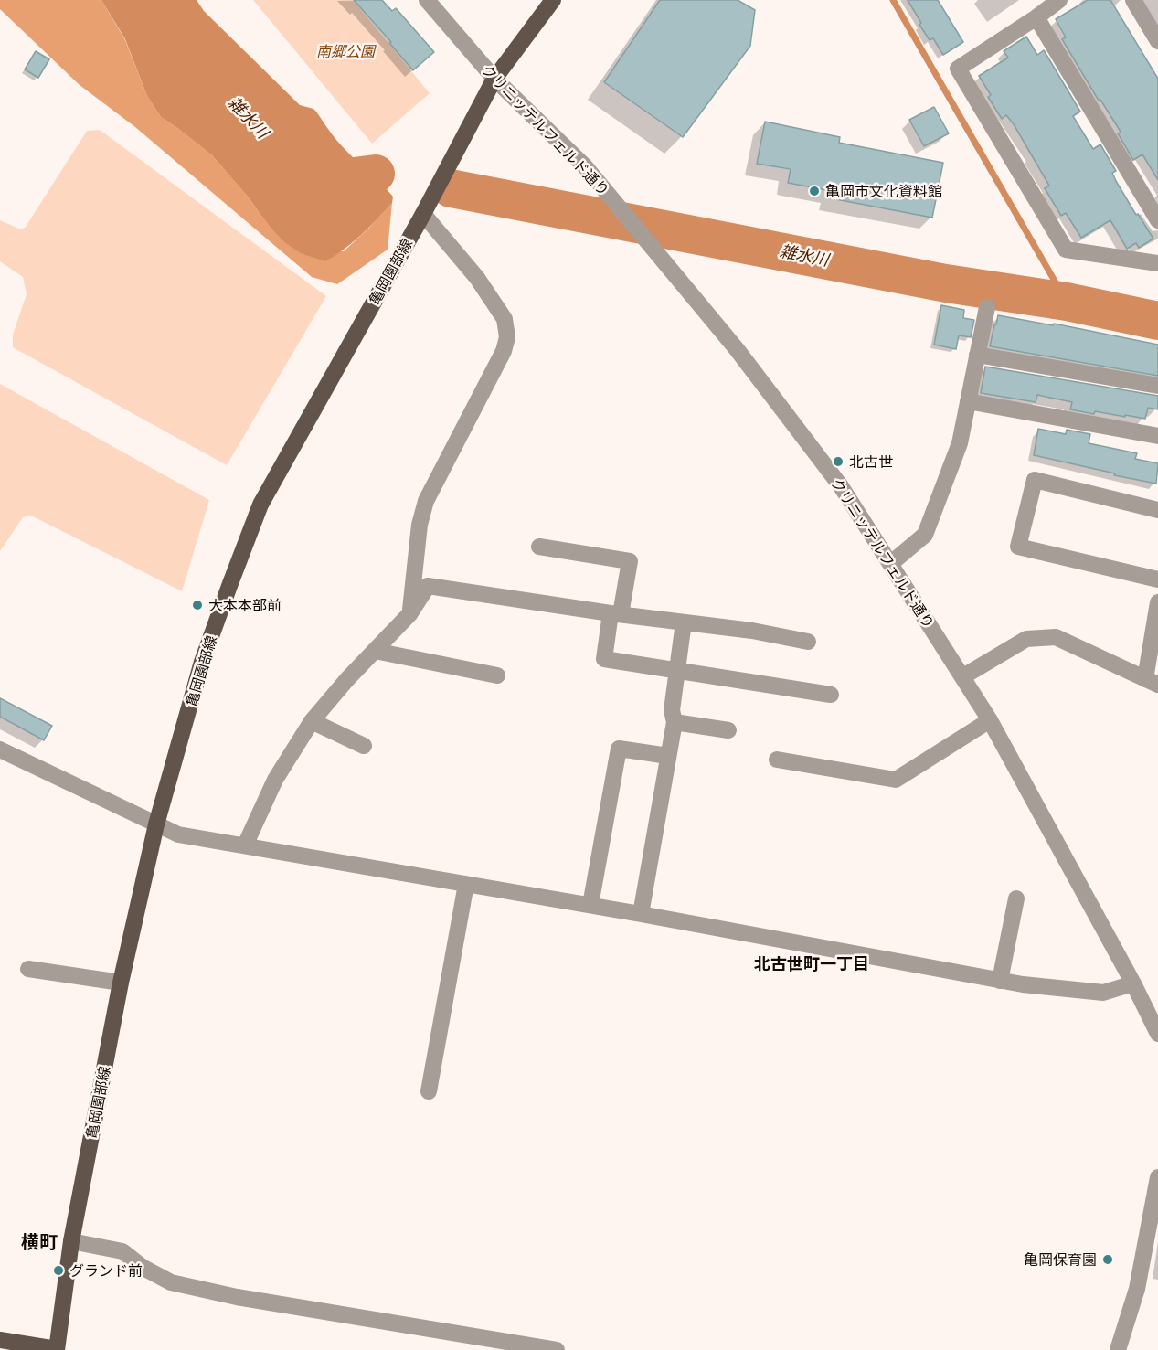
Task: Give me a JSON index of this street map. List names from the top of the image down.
{
  "streets": {
    "main road": ["亀岡園部線"],
    "street": ["クリニッテルフェルド通り"]
  },
  "crossings": [
    ["クリニッテルフェルド通り", "亀岡園部線"]
  ],
  "districts": ["北古世町一丁目", "横町"],
  "water": ["雑水川"],
  "parks": ["南郷公園"],
  "places": [
    "亀岡市文化資料館",
    "北古世",
    "大本本部前",
    "亀岡保育園",
    "グランド前"
  ]
}
